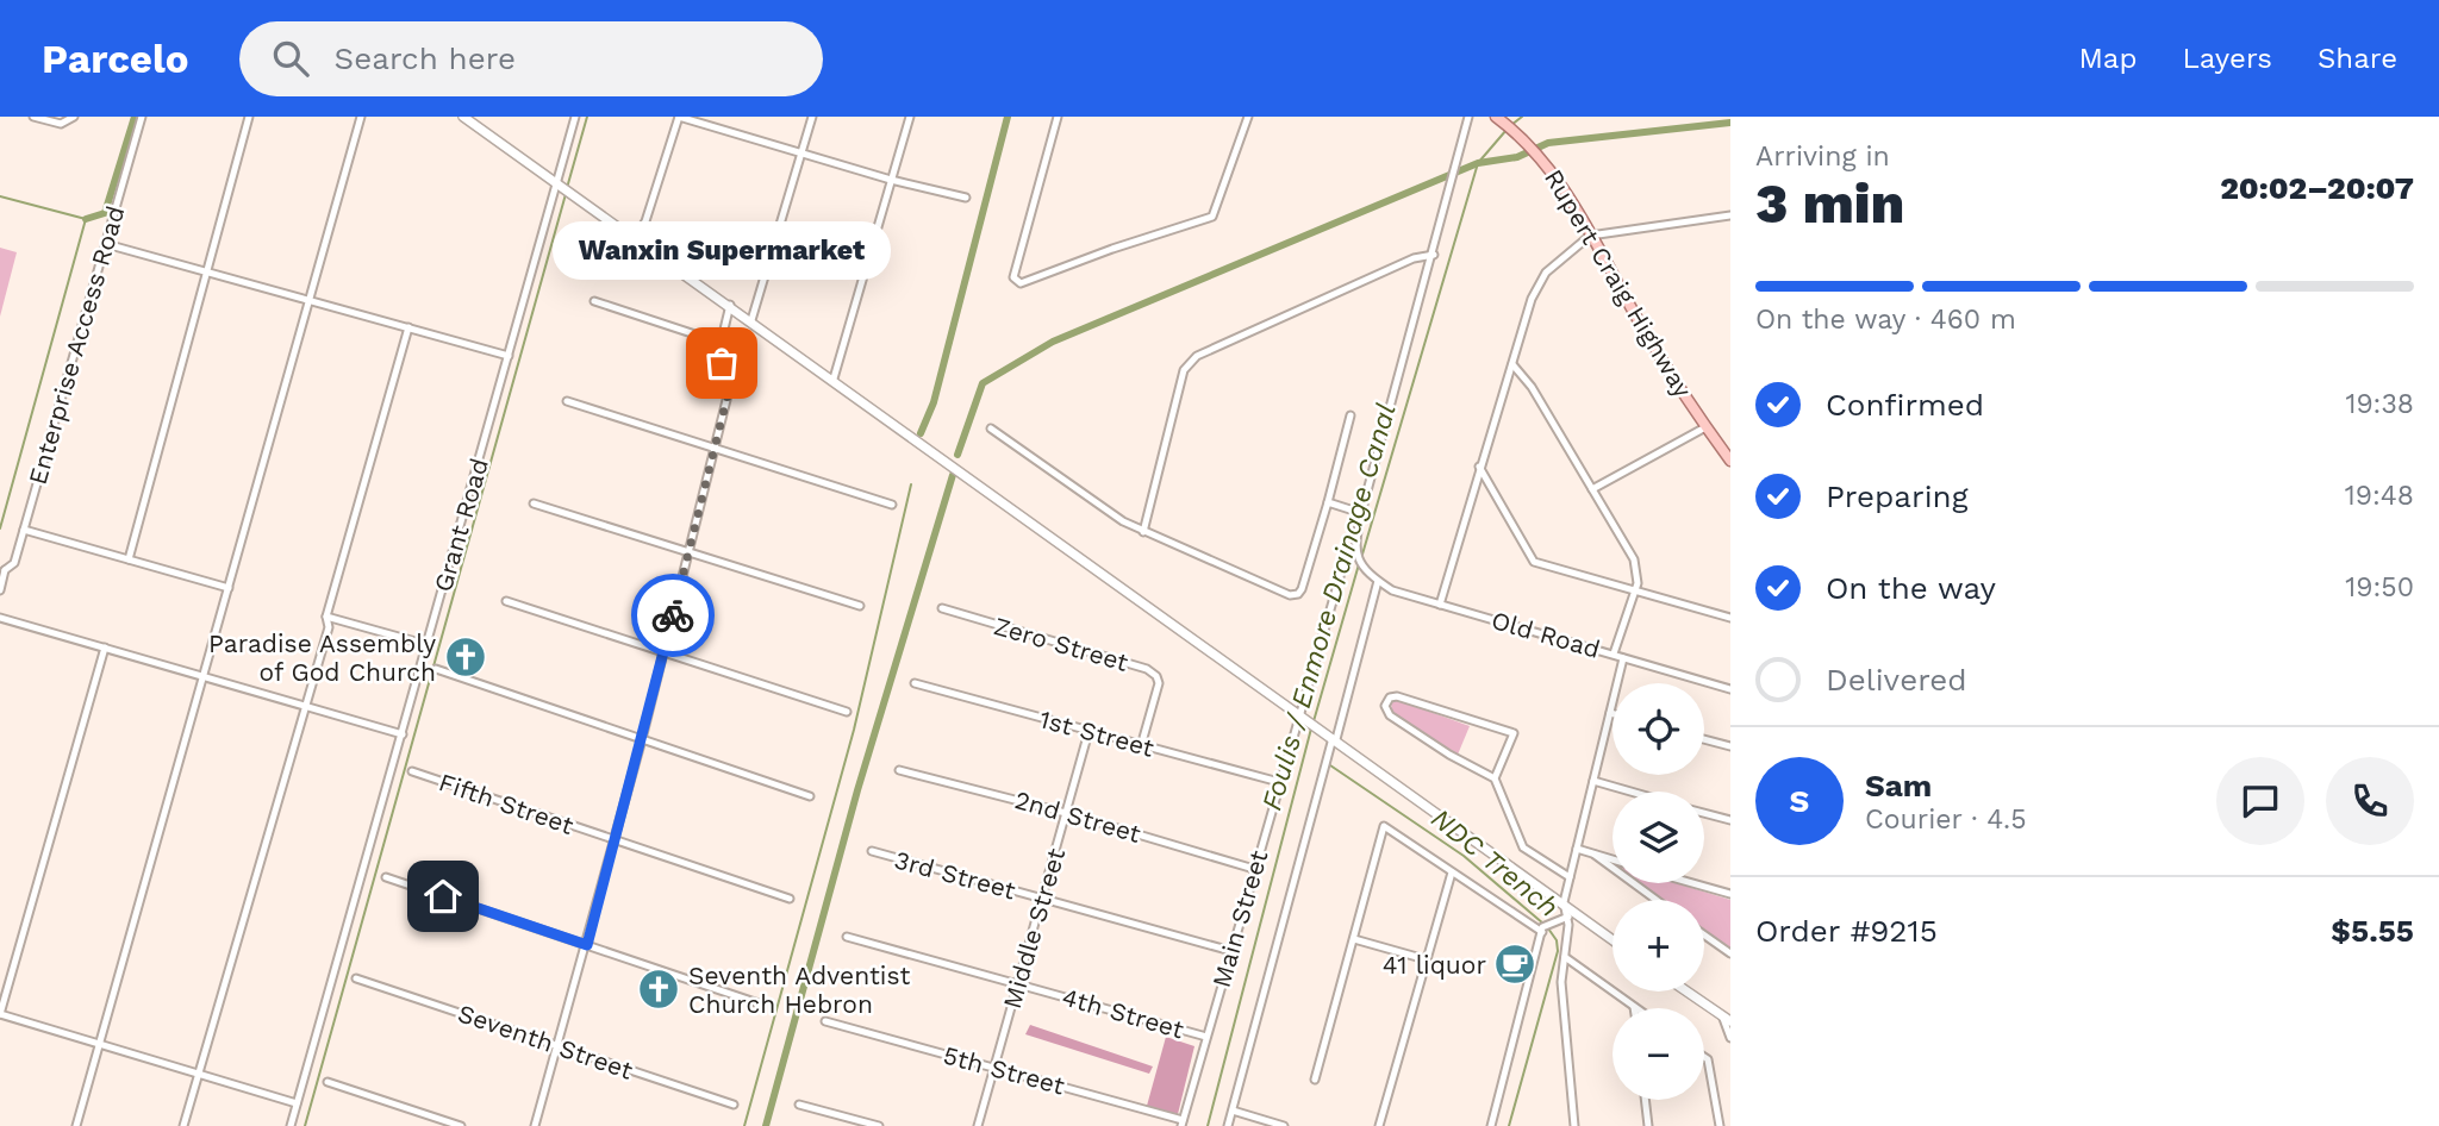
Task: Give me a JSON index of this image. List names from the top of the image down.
{
  "streets": {
    "main road": ["Rupert Craig Highway"],
    "street": [
      "Enterprise Access Road",
      "Grant Road",
      "Old Road",
      "Zero Street",
      "1st Street",
      "Fifth Street",
      "2nd Street",
      "3rd Street",
      "Main Street",
      "Middle Street",
      "4th Street",
      "Seventh Street",
      "5th Street"
    ]
  },
  "crossings": [
    ["Old Road", "Main Street"],
    ["Zero Street", "1st Street"],
    ["1st Street", "Main Street"],
    ["1st Street", "Middle Street"],
    ["2nd Street", "Main Street"],
    ["2nd Street", "Middle Street"],
    ["3rd Street", "Main Street"],
    ["3rd Street", "Middle Street"],
    ["Main Street", "4th Street"],
    ["Main Street", "5th Street"],
    ["Middle Street", "4th Street"],
    ["Middle Street", "5th Street"]
  ],
  "water": ["Foulis / Enmore Drainage Canal", "NDC Trench"],
  "places": {
    "other": ["Wanxin Supermarket"],
    "church": ["Paradise Assembly of God Church", "Seventh Adventist Church Hebron"],
    "cafe": ["41 liquor"]
  },
  "page": {
    "header": "Parcelo",
    "search": "Search here",
    "nav": ["Map", "Layers", "Share"],
    "heading": ["3 min", "Arriving in", "20:02–20:07"],
    "panel": [
      "Sam",
      "Courier · 4.5",
      "Order #9215",
      "$5.55"
    ],
    "bubble": "Wanxin Supermarket",
    "bar": "On the way · 460 m",
    "list": [
      ["Confirmed", "19:38"],
      ["Preparing", "19:48"],
      ["On the way", "19:50"],
      "Delivered"
    ],
    "map_buttons": ["+", "−"],
    "round": "S"
  }
}
